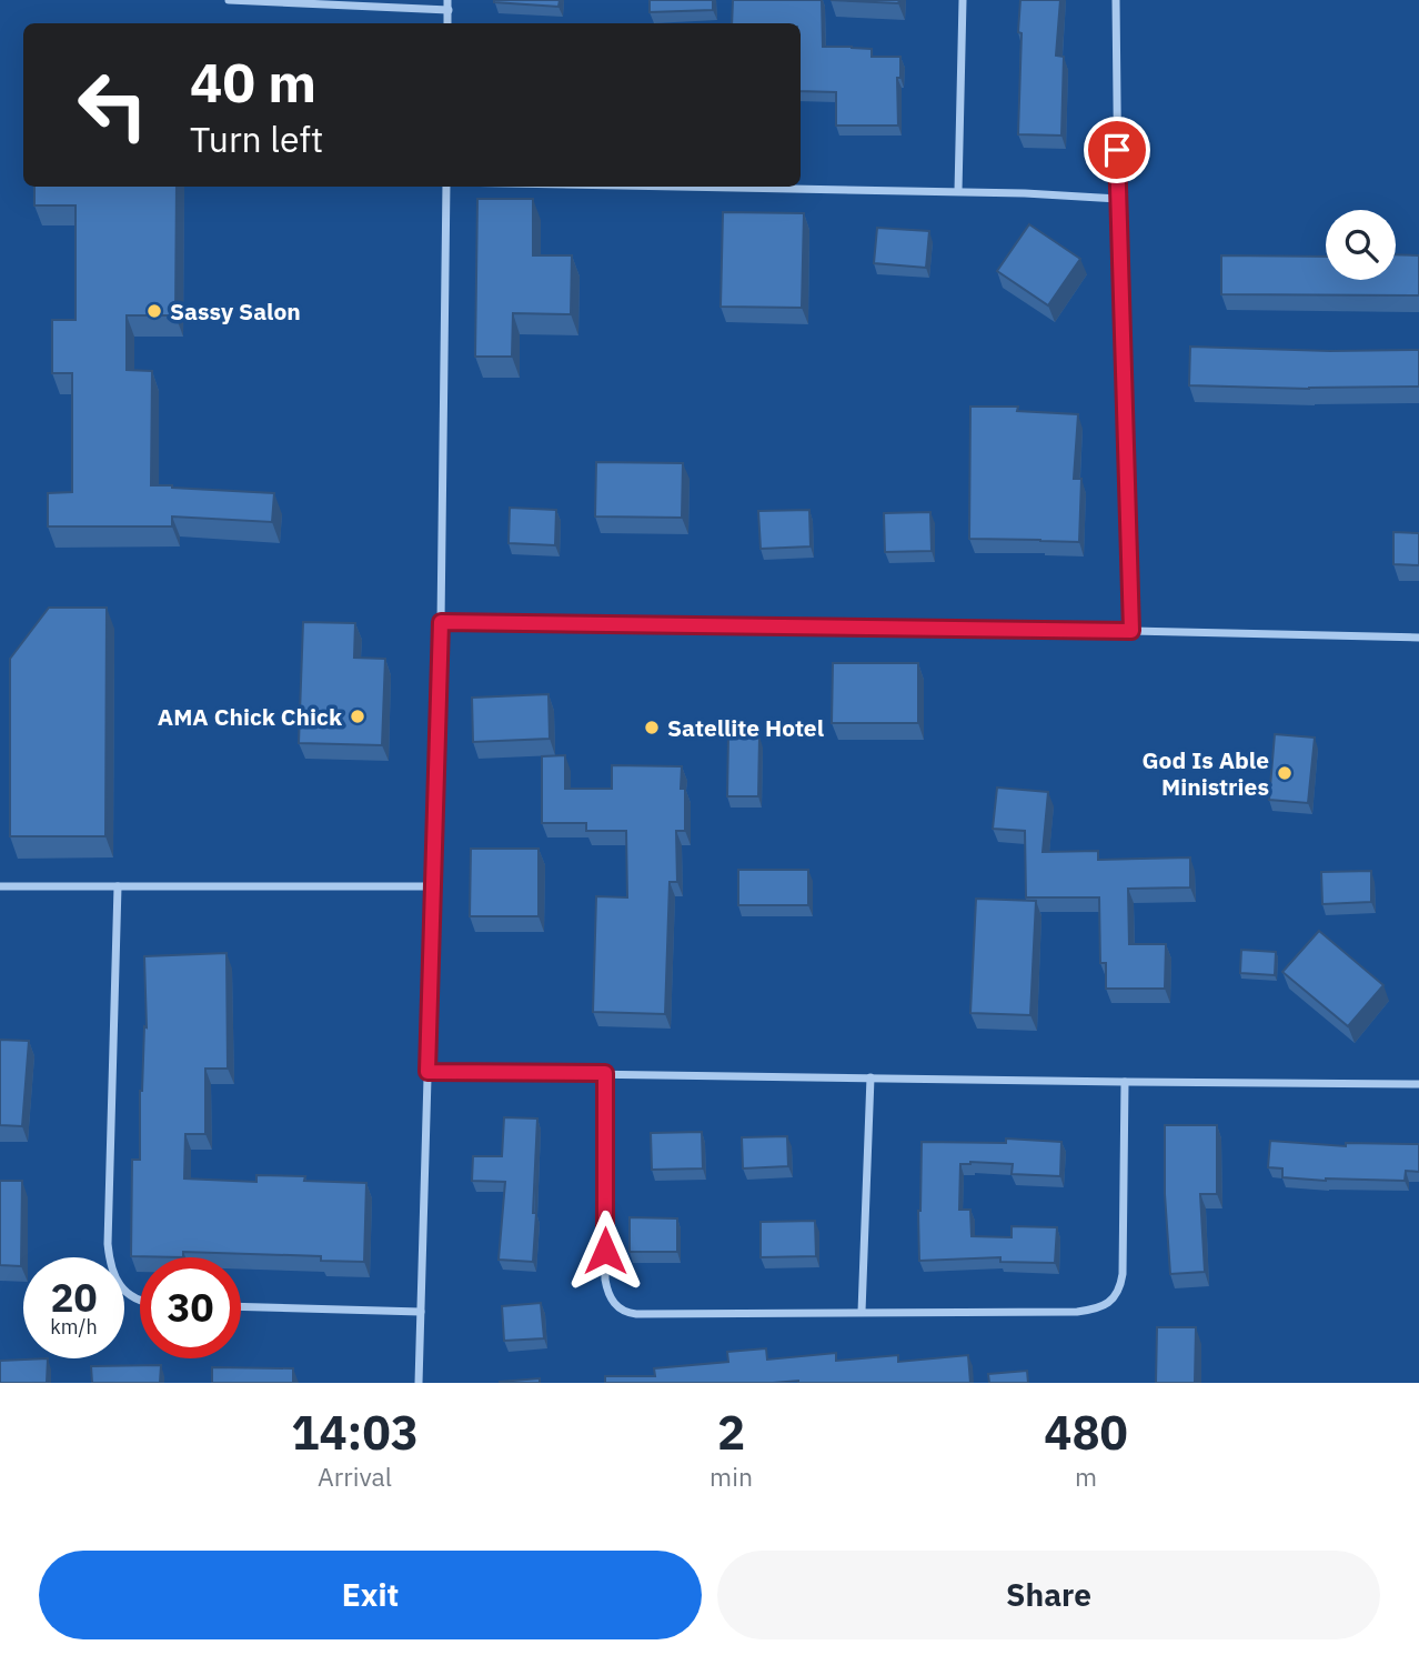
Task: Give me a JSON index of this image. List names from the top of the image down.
{
  "places": [
    "Sassy Salon",
    "AMA Chick Chick",
    "Satellite Hotel",
    "God Is Able Ministries"
  ],
  "page": {
    "turn": ["40 m", "Turn left"],
    "speed": "20 km/h",
    "limit": "30",
    "eta": [
      "14:03",
      "Arrival",
      "2",
      "min",
      "480",
      "m"
    ],
    "buttons": ["Exit", "Share"]
  }
}
